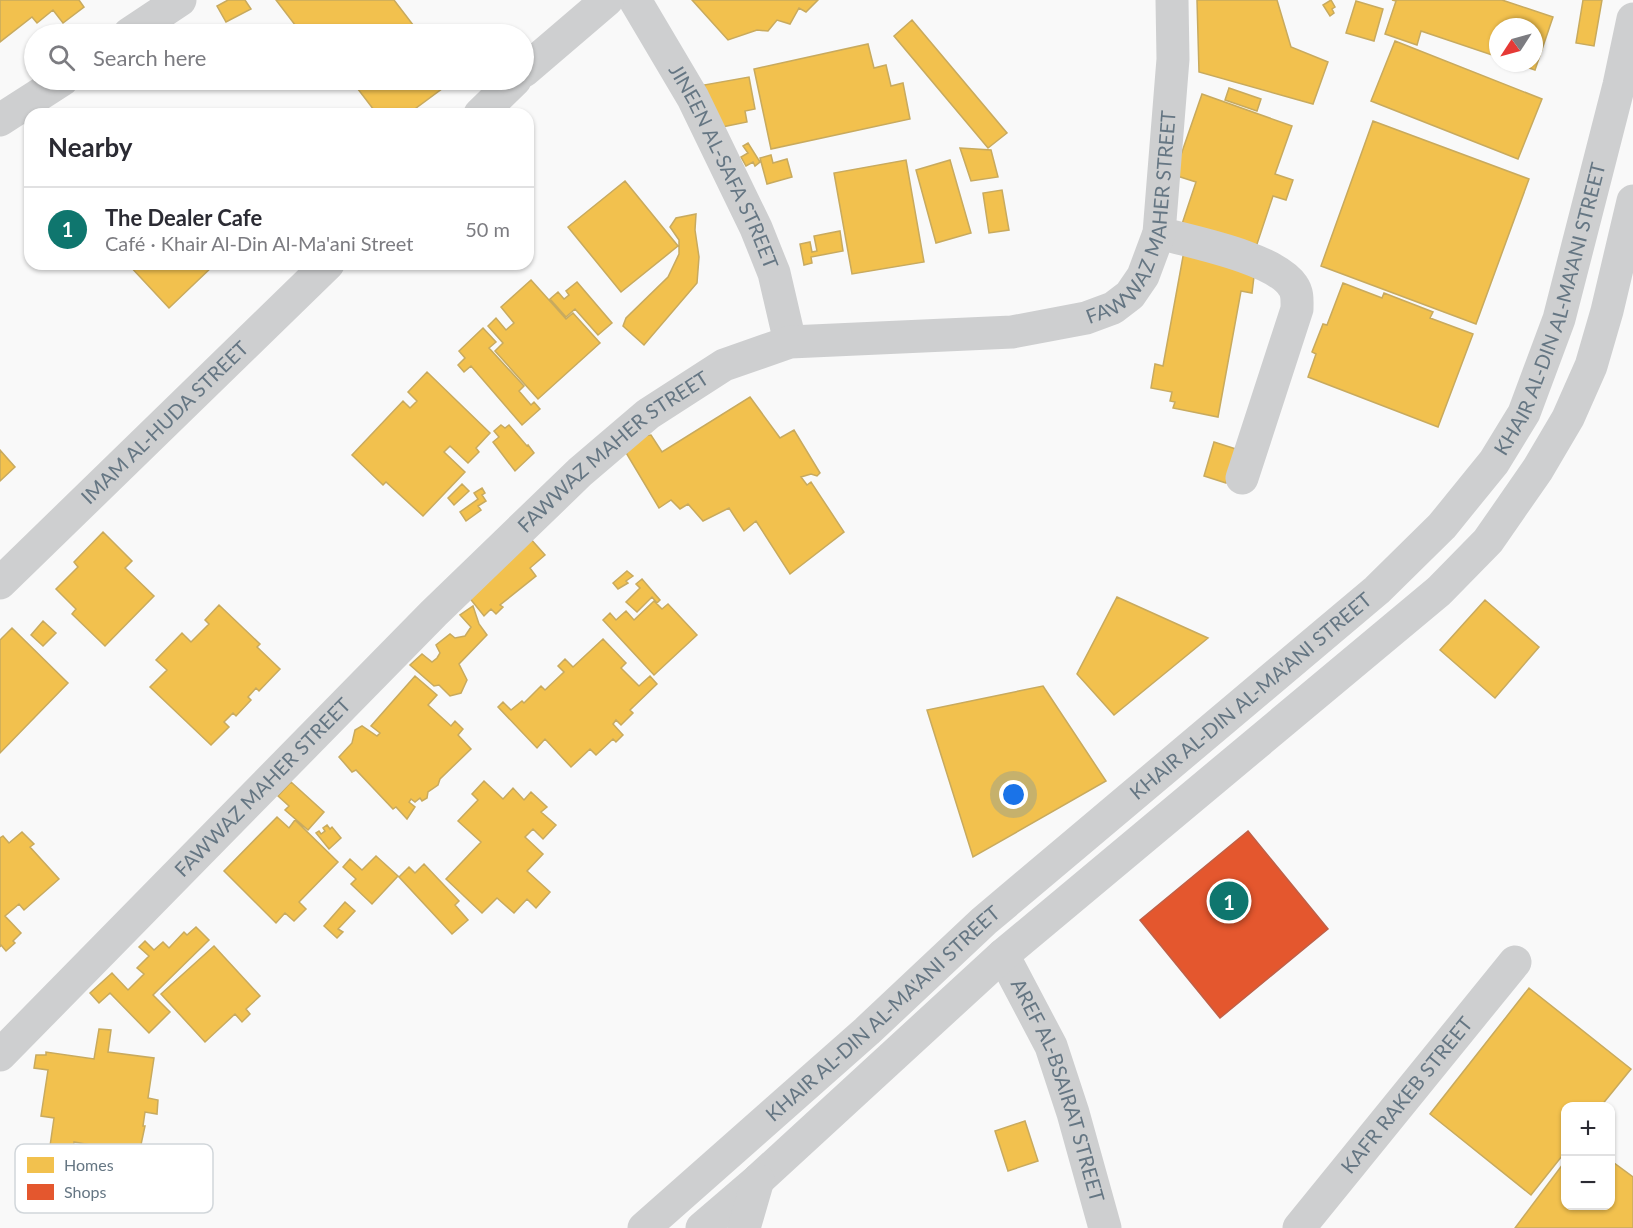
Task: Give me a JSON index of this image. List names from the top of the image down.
{
  "streets": {
    "street": [
      "JINEEN AL-SAFA STREET",
      "FAWWAZ MAHER STREET",
      "KHAIR AL-DIN AL-MA'ANI STREET",
      "IMAM AL-HUDA STREET",
      "AREF AL-BSAIRAT STREET",
      "KAFR RAKEB STREET"
    ]
  },
  "crossings": [
    ["JINEEN AL-SAFA STREET", "FAWWAZ MAHER STREET"],
    ["KHAIR AL-DIN AL-MA'ANI STREET", "AREF AL-BSAIRAT STREET"]
  ],
  "legend": ["Homes", "Shops"],
  "north": "bottom left",
  "page": {
    "search": "Search here",
    "heading": "Nearby",
    "list": [
      {
        "mark": "1",
        "name": "The Dealer Cafe",
        "note": "Café · Khair Al-Din Al-Ma'ani Street",
        "value": "50 m"
      }
    ],
    "pins": "1",
    "map_buttons": ["+", "−"]
  }
}
